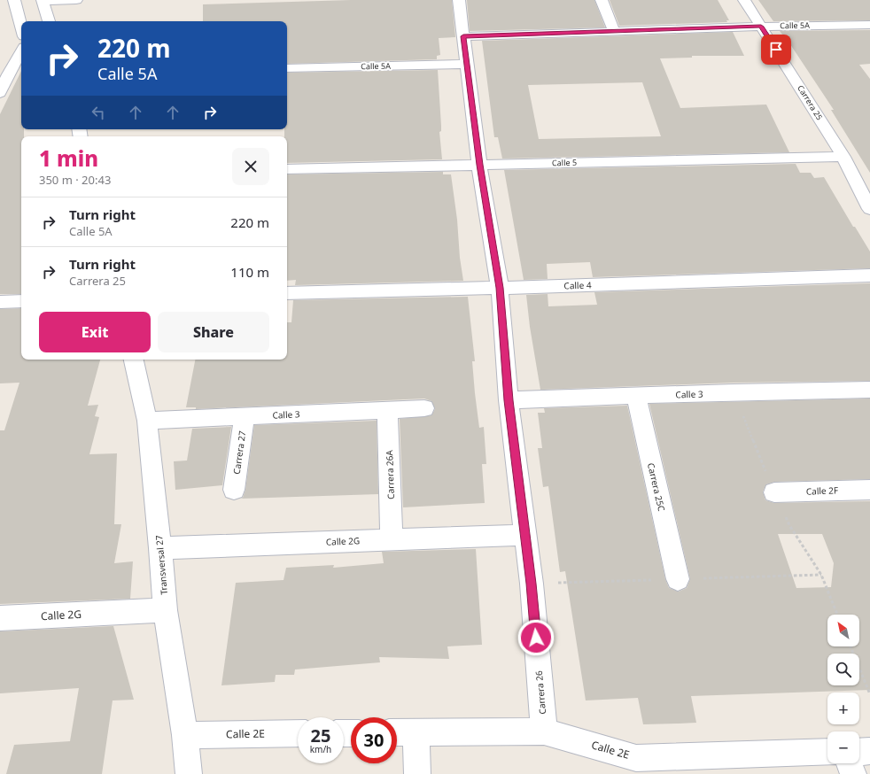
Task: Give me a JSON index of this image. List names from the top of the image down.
{
  "streets": {
    "street": [
      "Calle 5A",
      "Carrera 25",
      "Calle 5",
      "Calle 4",
      "Calle 3",
      "Carrera 27",
      "Carrera 26A",
      "Carrera 25C",
      "Calle 2F",
      "Calle 2G",
      "Transversal 27",
      "Carrera 26",
      "Calle 2E"
    ]
  },
  "crossings": [
    ["Calle 5A", "Carrera 25"],
    ["Calle 5A", "Carrera 26"],
    ["Carrera 25", "Calle 5"],
    ["Calle 5", "Carrera 26"],
    ["Calle 4", "Carrera 26"],
    ["Calle 3", "Carrera 27"],
    ["Calle 3", "Carrera 26A"],
    ["Calle 3", "Carrera 25C"],
    ["Calle 3", "Transversal 27"],
    ["Calle 3", "Carrera 26"],
    ["Carrera 26A", "Calle 2G"],
    ["Calle 2G", "Transversal 27"],
    ["Calle 2G", "Carrera 26"],
    ["Transversal 27", "Calle 2E"],
    ["Carrera 26", "Calle 2E"]
  ],
  "north": "top left",
  "page": {
    "turn": ["220 m", "Calle 5A"],
    "heading": ["1 min", "350 m · 20:43"],
    "list": [
      {
        "name": "Turn right",
        "note": "Calle 5A",
        "value": "220 m"
      },
      {
        "name": "Turn right",
        "note": "Carrera 25",
        "value": "110 m"
      }
    ],
    "buttons": ["Exit", "Share"],
    "map_buttons": ["+", "−"],
    "speed": "25 km/h",
    "limit": "30"
  }
}
